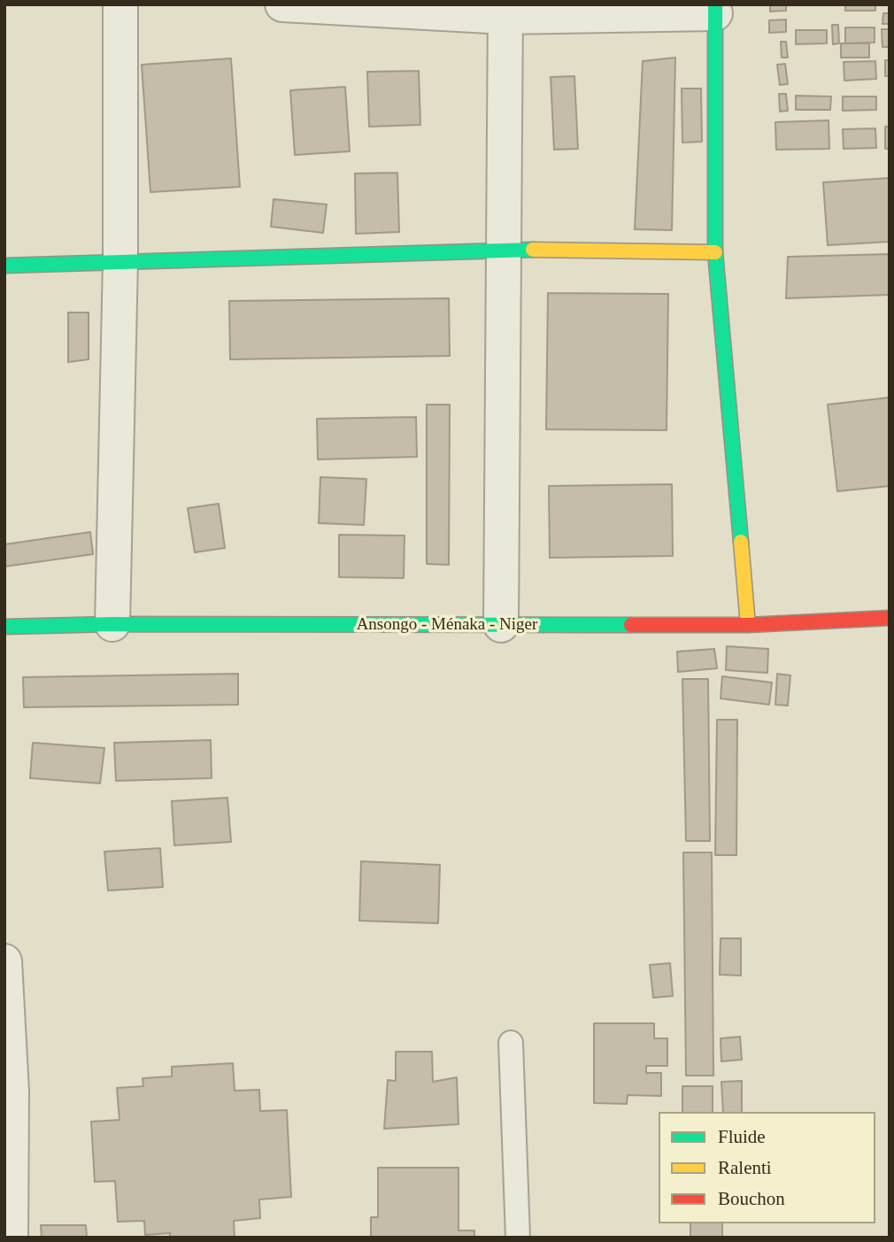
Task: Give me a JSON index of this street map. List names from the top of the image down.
{
  "streets": {
    "street": ["Ansongo - Ménaka - Niger"]
  },
  "legend": ["Fluide", "Ralenti", "Bouchon"]
}
